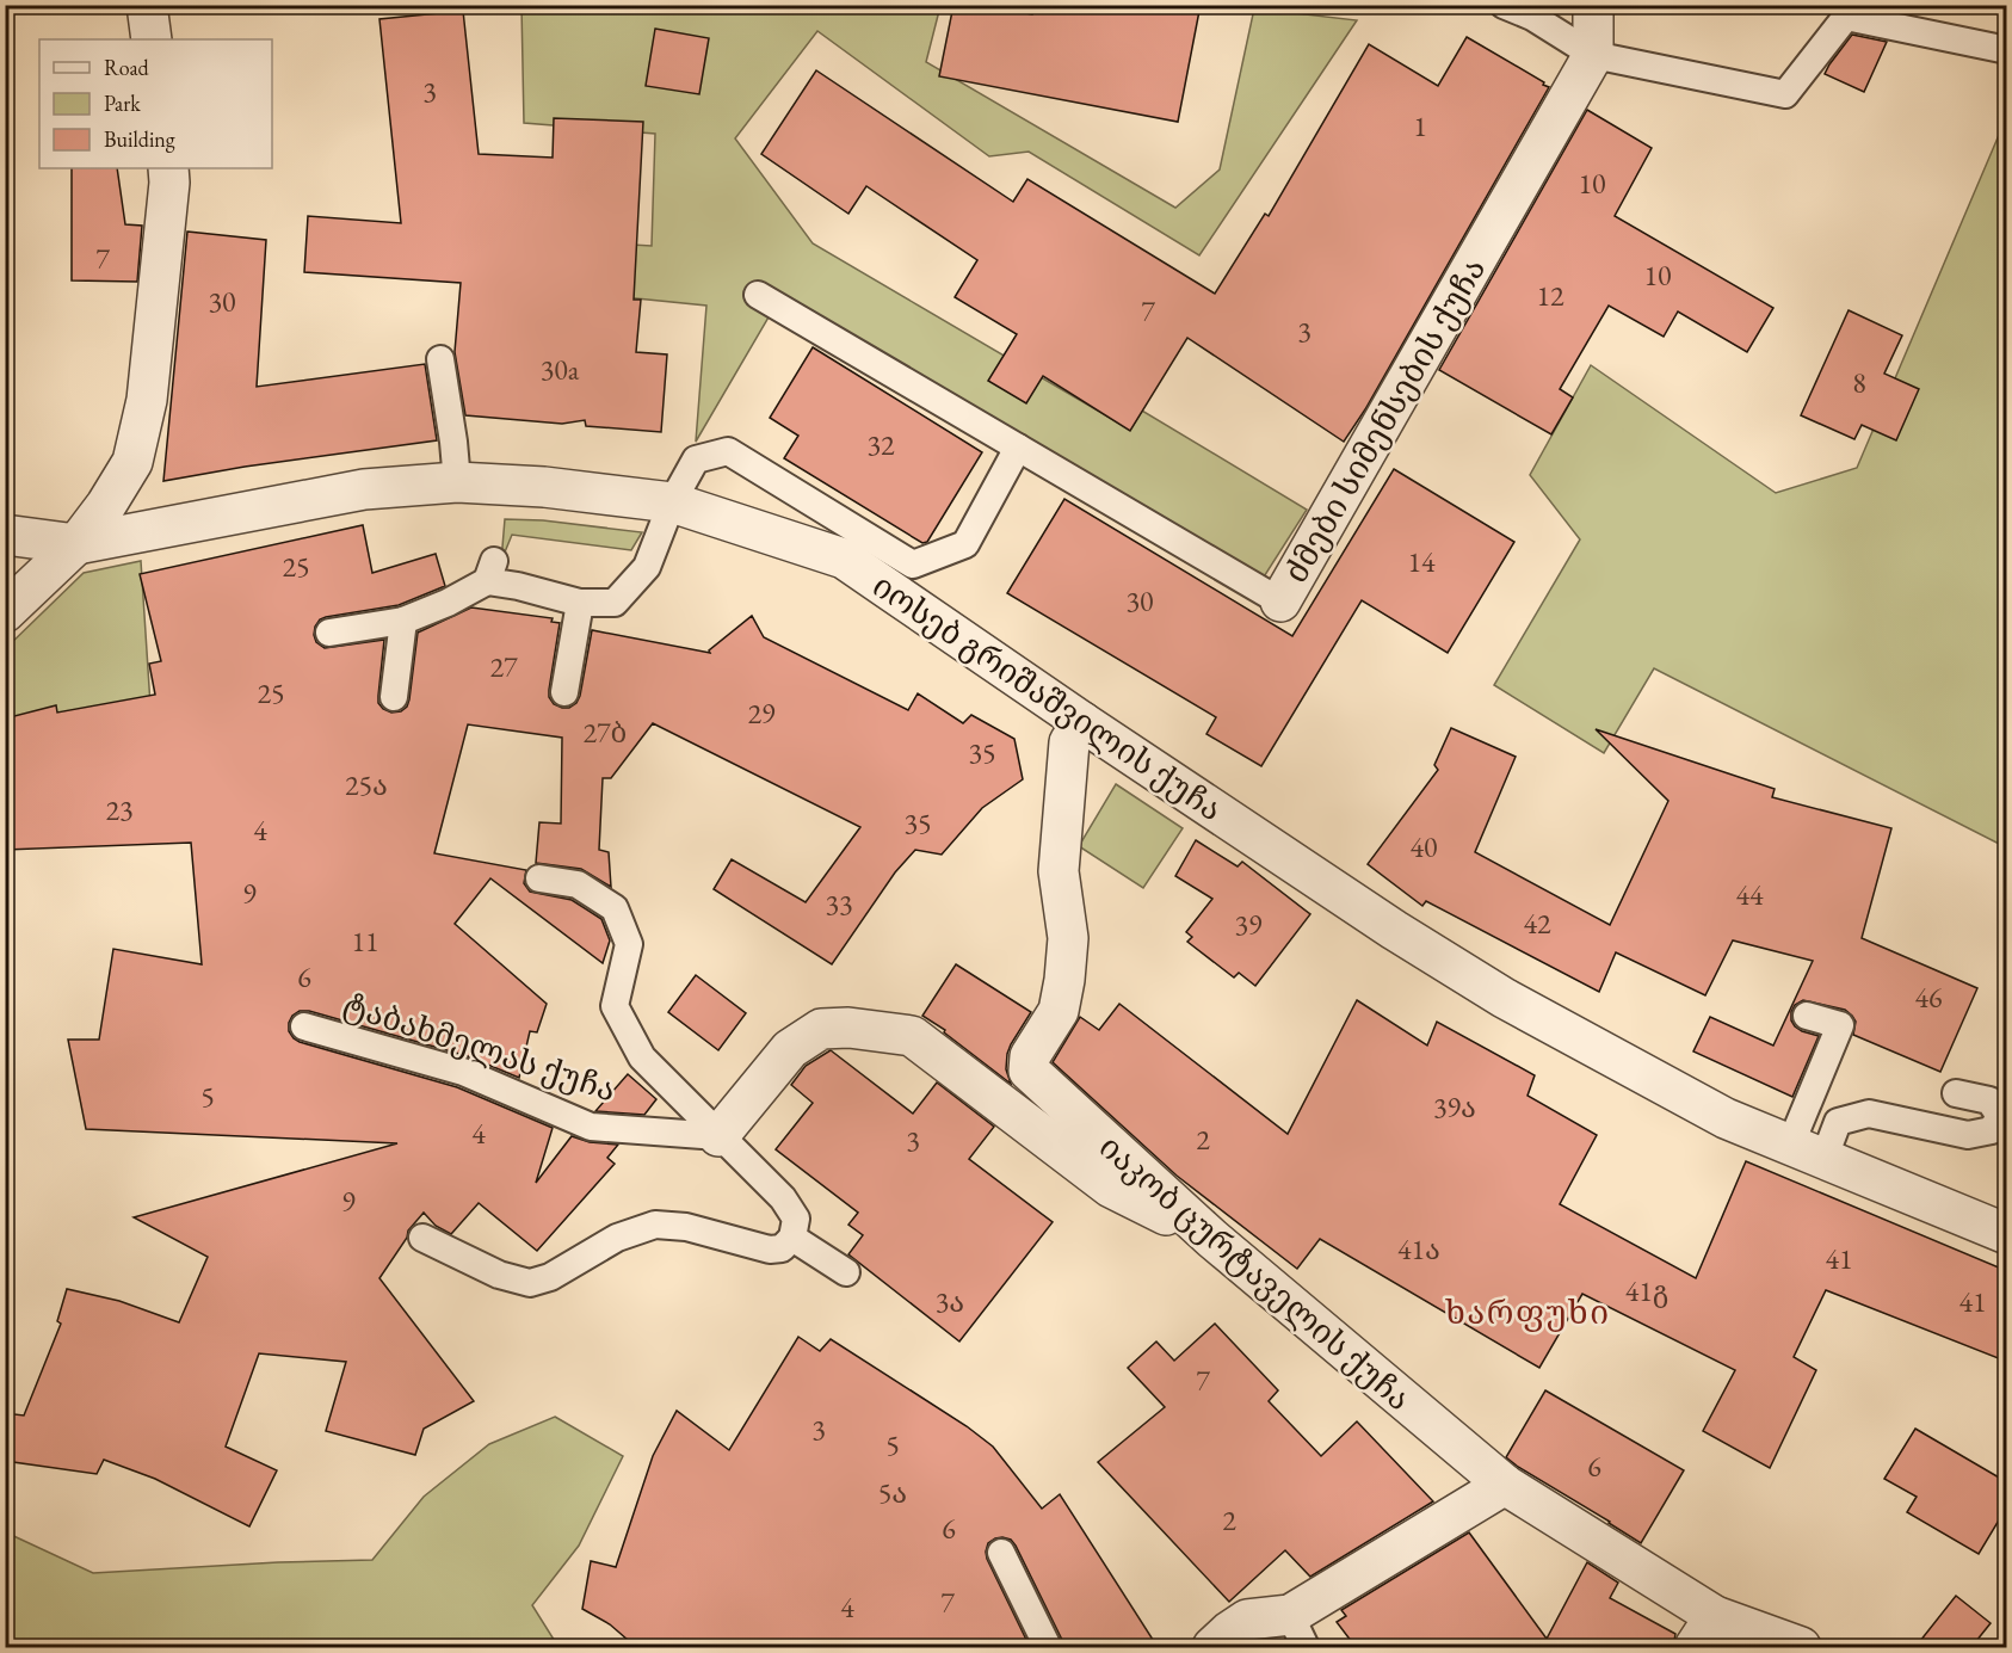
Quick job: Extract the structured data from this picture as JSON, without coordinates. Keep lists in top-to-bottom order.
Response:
{
  "streets": {
    "street": ["ძმები სიმენსების ქუჩა", "იოსებ გრიშაშვილის ქუჩა", "იაკობ ცურტაველის ქუჩა"],
    "lane": ["ტაბახმელას ქუჩა"]
  },
  "crossings": [
    ["იოსებ გრიშაშვილის ქუჩა", "იაკობ ცურტაველის ქუჩა"]
  ],
  "districts": ["ხარფუხი"],
  "house_numbers": [
    "3",
    "1",
    "10",
    "7",
    "10",
    "12",
    "30",
    "7",
    "3",
    "30a",
    "8",
    "32",
    "14",
    "25",
    "30",
    "27",
    "25",
    "29",
    "27ბ",
    "35",
    "25ა",
    "23",
    "35",
    "4",
    "40",
    "9",
    "44",
    "33",
    "42",
    "39",
    "11",
    "6",
    "46",
    "5",
    "39ა",
    "4",
    "2",
    "3",
    "9",
    "41ა",
    "41",
    "41გ",
    "3ა",
    "41",
    "7",
    "3",
    "5",
    "6",
    "5ა",
    "2",
    "6",
    "7",
    "4"
  ],
  "legend": ["Road", "Park", "Building"]
}
